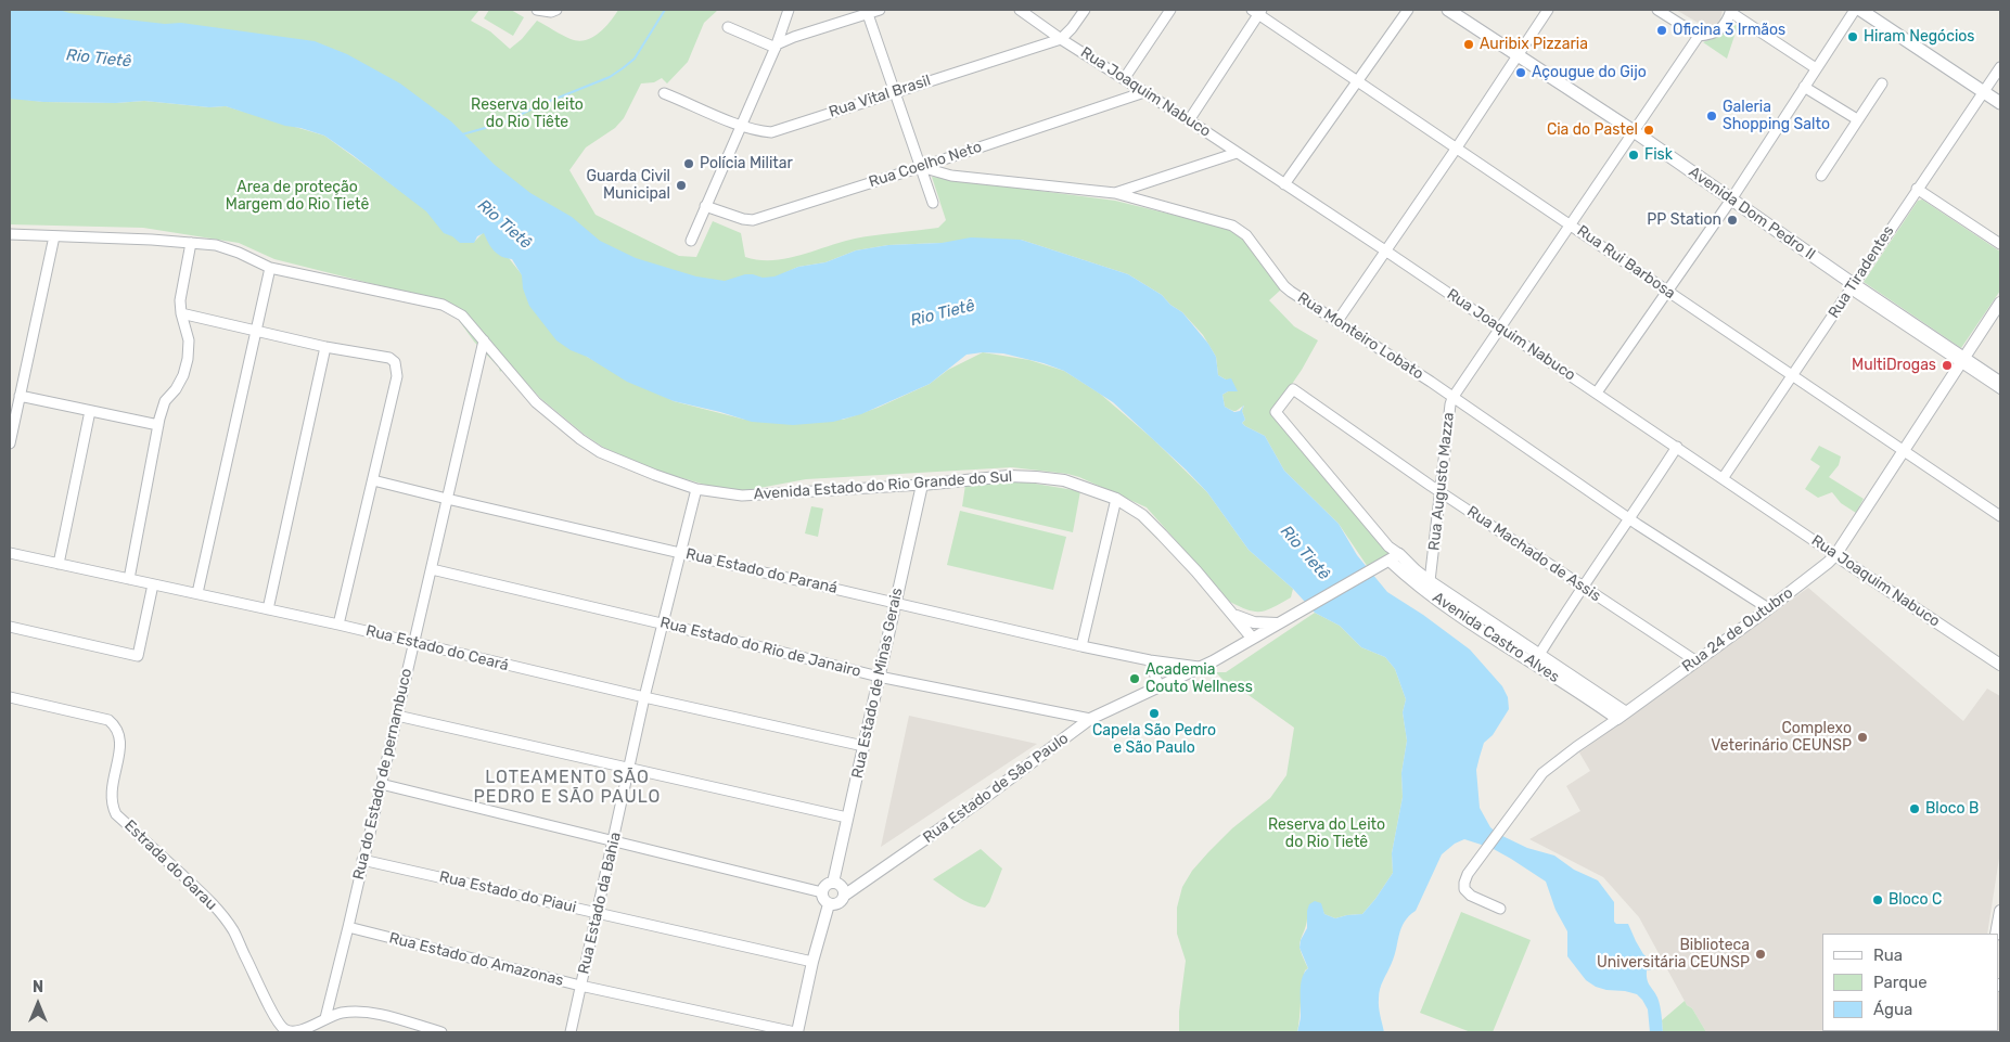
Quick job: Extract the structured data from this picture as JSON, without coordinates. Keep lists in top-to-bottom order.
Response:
{
  "streets": {
    "main road": ["Avenida Dom Pedro II"],
    "street": [
      "Rua Joaquim Nabuco",
      "Rua Vital Brasil",
      "Rua Coelho Neto",
      "Rua Rui Barbosa",
      "Rua Tiradentes",
      "Rua Monteiro Lobato",
      "Rua Augusto Mazza",
      "Avenida Estado do Rio Grande do Sul",
      "Rua Machado de Assis",
      "Rua Estado do Paraná",
      "Rua 24 de Outubro",
      "Avenida Castro Alves",
      "Rua Estado do Rio de Janairo",
      "Rua Estado do Ceará",
      "Rua Estado de Minas Gerais",
      "Rua do Estado de pernambuco",
      "Rua Estado de São Paulo",
      "Estrada do Garau",
      "Rua Estado do Piaui",
      "Rua Estado da Bahia",
      "Rua Estado do Amazonas"
    ]
  },
  "crossings": [
    ["Rua Joaquim Nabuco", "Rua Vital Brasil"],
    ["Rua Joaquim Nabuco", "Rua Coelho Neto"],
    ["Rua Joaquim Nabuco", "Rua Tiradentes"],
    ["Rua Joaquim Nabuco", "Rua Augusto Mazza"],
    ["Rua Joaquim Nabuco", "Rua 24 de Outubro"],
    ["Rua Coelho Neto", "Rua Monteiro Lobato"],
    ["Avenida Dom Pedro II", "Rua Tiradentes"],
    ["Avenida Dom Pedro II", "Rua Augusto Mazza"],
    ["Avenida Dom Pedro II", "Rua 24 de Outubro"],
    ["Rua Rui Barbosa", "Rua Tiradentes"],
    ["Rua Rui Barbosa", "Rua Augusto Mazza"],
    ["Rua Rui Barbosa", "Rua 24 de Outubro"],
    ["Rua Monteiro Lobato", "Rua Augusto Mazza"],
    ["Rua Monteiro Lobato", "Rua 24 de Outubro"],
    ["Rua Augusto Mazza", "Rua Machado de Assis"],
    ["Rua Augusto Mazza", "Avenida Castro Alves"],
    ["Avenida Estado do Rio Grande do Sul", "Rua Estado de Minas Gerais"],
    ["Avenida Estado do Rio Grande do Sul", "Rua do Estado de pernambuco"],
    ["Avenida Estado do Rio Grande do Sul", "Rua Estado de São Paulo"],
    ["Avenida Estado do Rio Grande do Sul", "Rua Estado da Bahia"],
    ["Rua Machado de Assis", "Rua 24 de Outubro"],
    ["Rua Machado de Assis", "Avenida Castro Alves"],
    ["Rua Estado do Paraná", "Rua Estado de Minas Gerais"],
    ["Rua Estado do Paraná", "Rua do Estado de pernambuco"],
    ["Rua Estado do Paraná", "Rua Estado de São Paulo"],
    ["Rua Estado do Paraná", "Rua Estado da Bahia"],
    ["Rua 24 de Outubro", "Avenida Castro Alves"],
    ["Avenida Castro Alves", "Rua Estado de São Paulo"],
    ["Rua Estado do Rio de Janairo", "Rua Estado de Minas Gerais"],
    ["Rua Estado do Rio de Janairo", "Rua do Estado de pernambuco"],
    ["Rua Estado do Rio de Janairo", "Rua Estado de São Paulo"],
    ["Rua Estado do Rio de Janairo", "Rua Estado da Bahia"],
    ["Rua Estado do Ceará", "Rua Estado de Minas Gerais"],
    ["Rua Estado do Ceará", "Rua do Estado de pernambuco"],
    ["Rua Estado do Ceará", "Rua Estado da Bahia"],
    ["Rua Estado de Minas Gerais", "Rua Estado de São Paulo"],
    ["Rua do Estado de pernambuco", "Rua Estado do Piaui"],
    ["Rua do Estado de pernambuco", "Rua Estado do Amazonas"],
    ["Rua Estado do Piaui", "Rua Estado da Bahia"],
    ["Rua Estado da Bahia", "Rua Estado do Amazonas"]
  ],
  "districts": ["LOTEAMENTO SÃO PEDRO E SÃO PAULO"],
  "water": ["Rio Tietê"],
  "parks": ["Reserva do leito do Rio Tiête", "Area de proteção Margem do Rio Tietê", "Reserva do Leito do Rio Tietê"],
  "places": [
    "Oficina 3 Irmãos",
    "Hiram Negócios",
    "Auribix Pizzaria",
    "Açougue do Gijo",
    "Galeria Shopping Salto",
    "Cia do Pastel",
    "Fisk",
    "Polícia Militar",
    "Guarda Civil Municipal",
    "PP Station",
    "MultiDrogas",
    "Academia Couto Wellness",
    "Capela São Pedro e São Paulo",
    "Complexo Veterinário CEUNSP",
    "Bloco B",
    "Bloco C",
    "Biblioteca Universitária CEUNSP"
  ],
  "legend": ["Rua", "Parque", "Água"],
  "north": "top"
}
